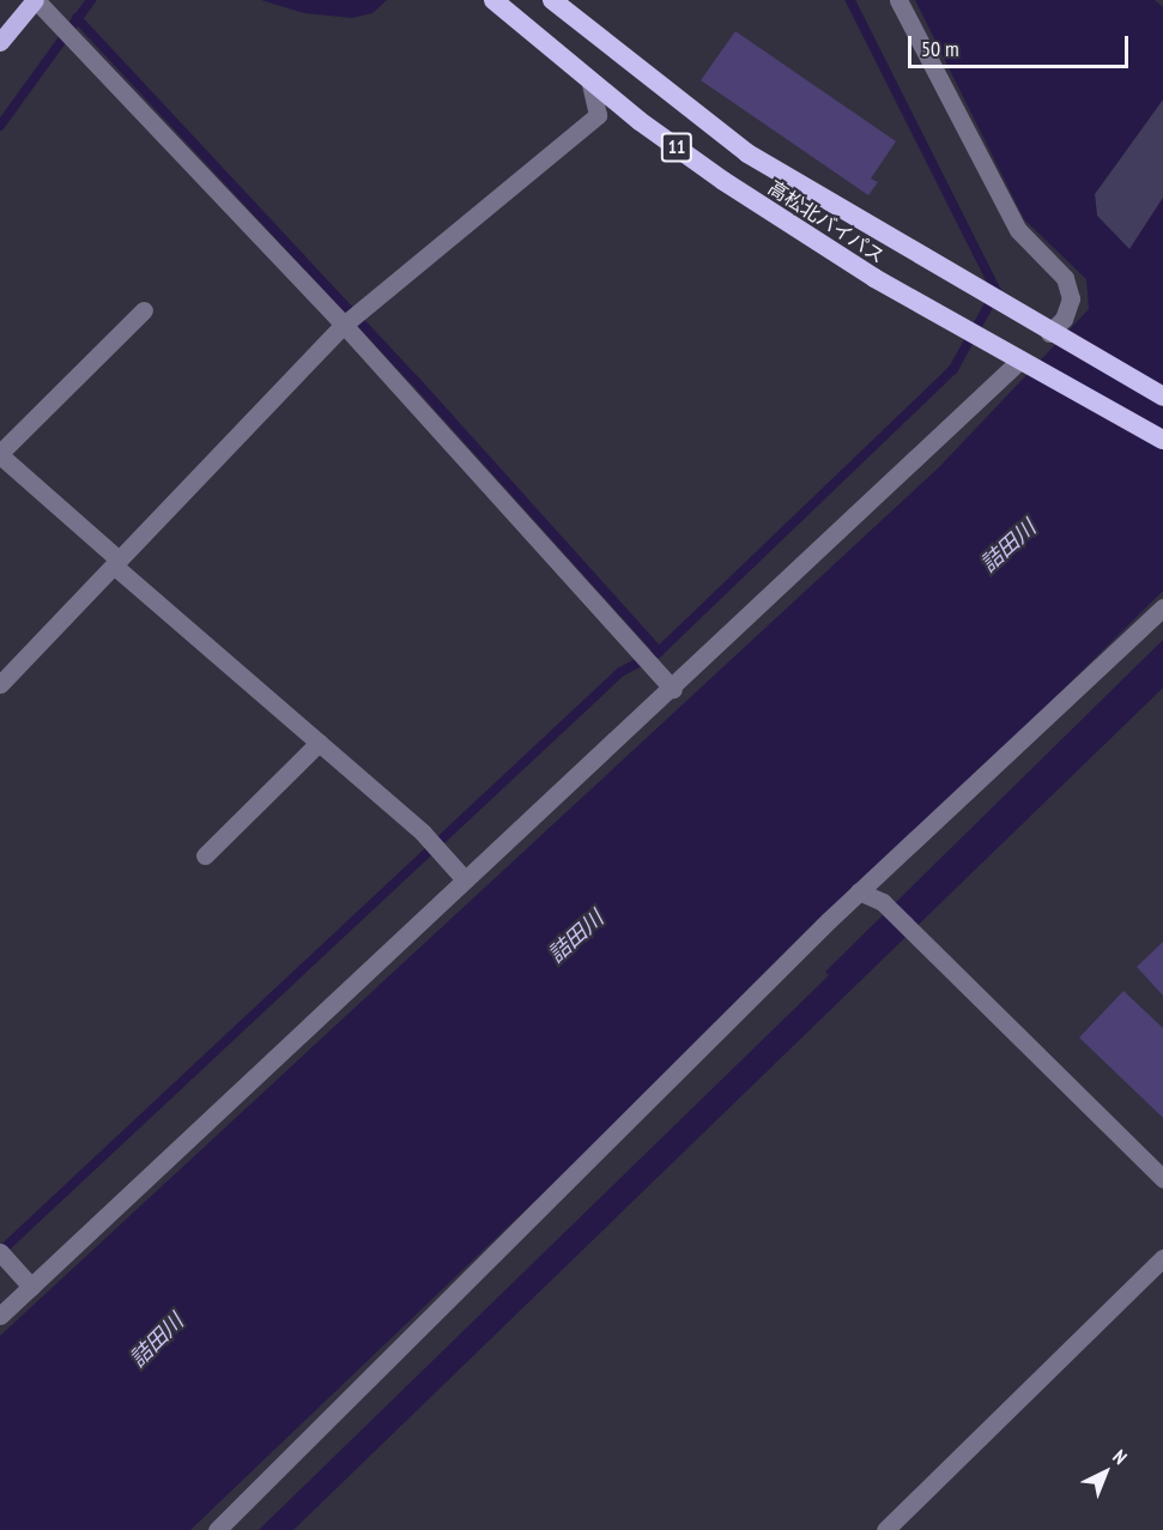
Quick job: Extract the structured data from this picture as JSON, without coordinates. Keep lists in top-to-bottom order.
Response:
{
  "streets": {
    "highway": ["11", "高松北バイパス"]
  },
  "water": ["詰田川"],
  "scale_bar": "50 m",
  "north": "top right"
}
